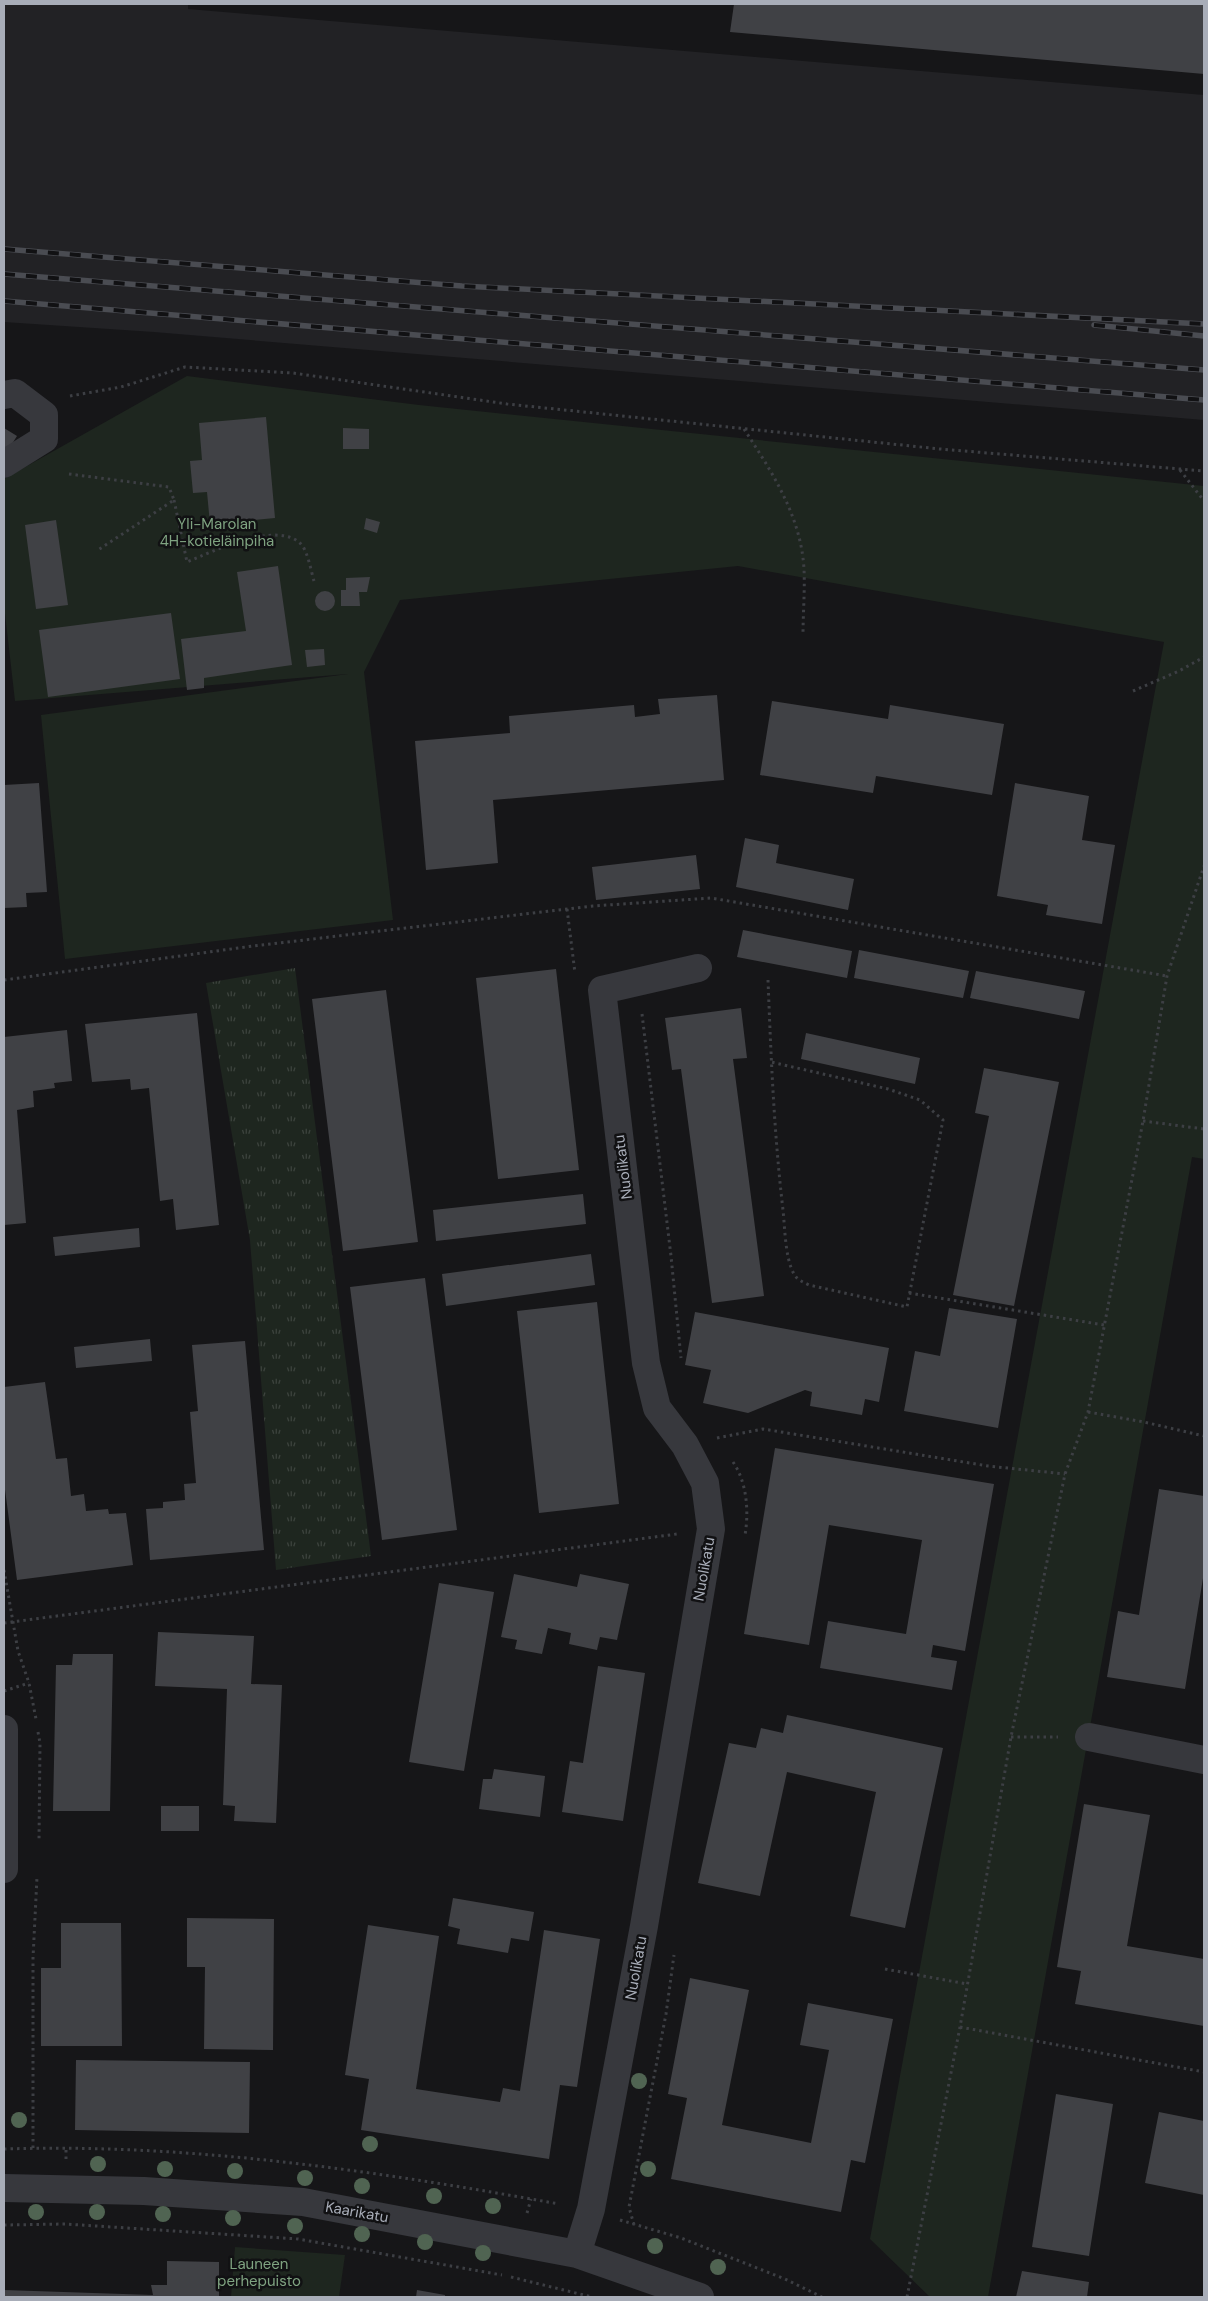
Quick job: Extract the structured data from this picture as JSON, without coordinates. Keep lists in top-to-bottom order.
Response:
{
  "streets": {
    "street": ["Nuolikatu", "Kaarikatu"]
  },
  "crossings": [
    ["Nuolikatu", "Kaarikatu"]
  ],
  "parks": ["Yli-Marolan 4H-kotieläinpiha", "Launeen perhepuisto"]
}
